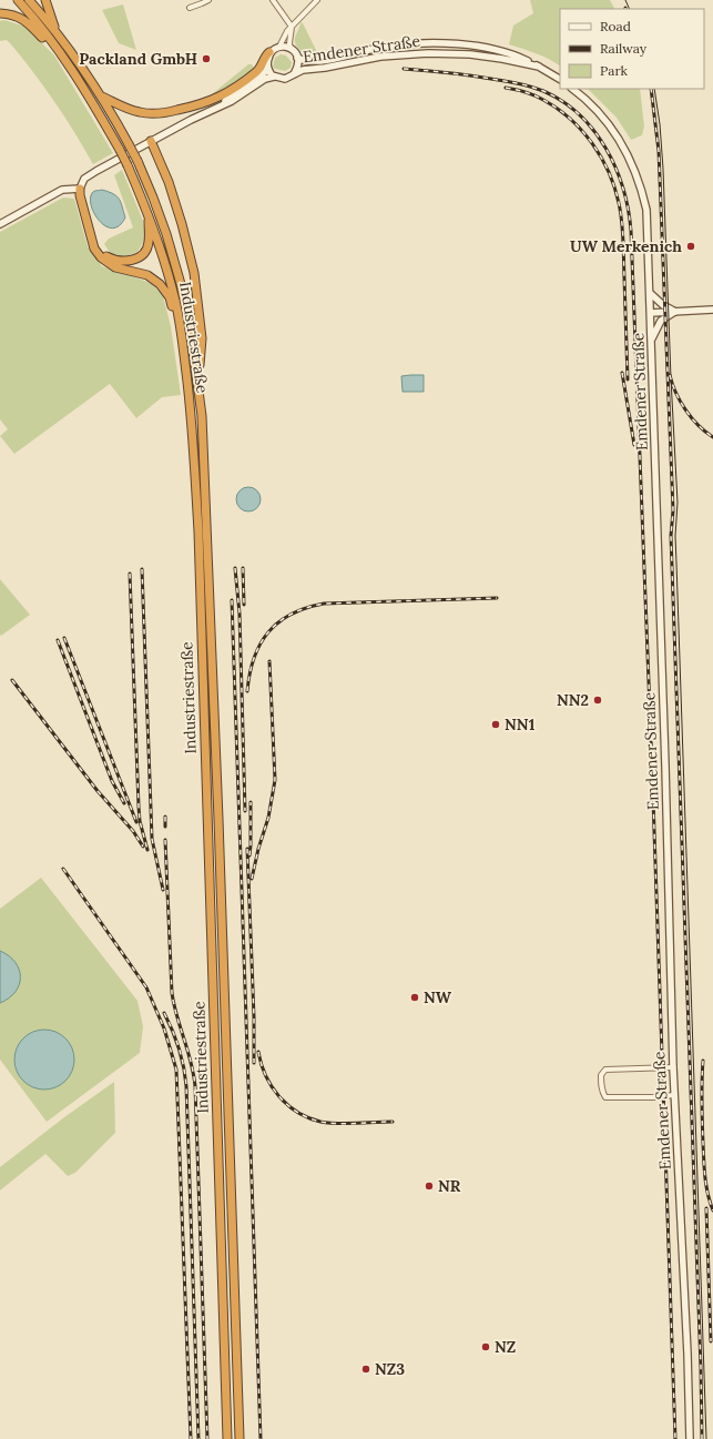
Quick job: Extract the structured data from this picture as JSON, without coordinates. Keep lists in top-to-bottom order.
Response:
{
  "streets": {
    "highway": ["Industriestraße"],
    "street": ["Emdener Straße"]
  },
  "places": [
    "Packland GmbH",
    "UW Merkenich",
    "NN2",
    "NN1",
    "NW",
    "NR",
    "NZ",
    "NZ3"
  ],
  "legend": ["Road", "Railway", "Park"]
}
